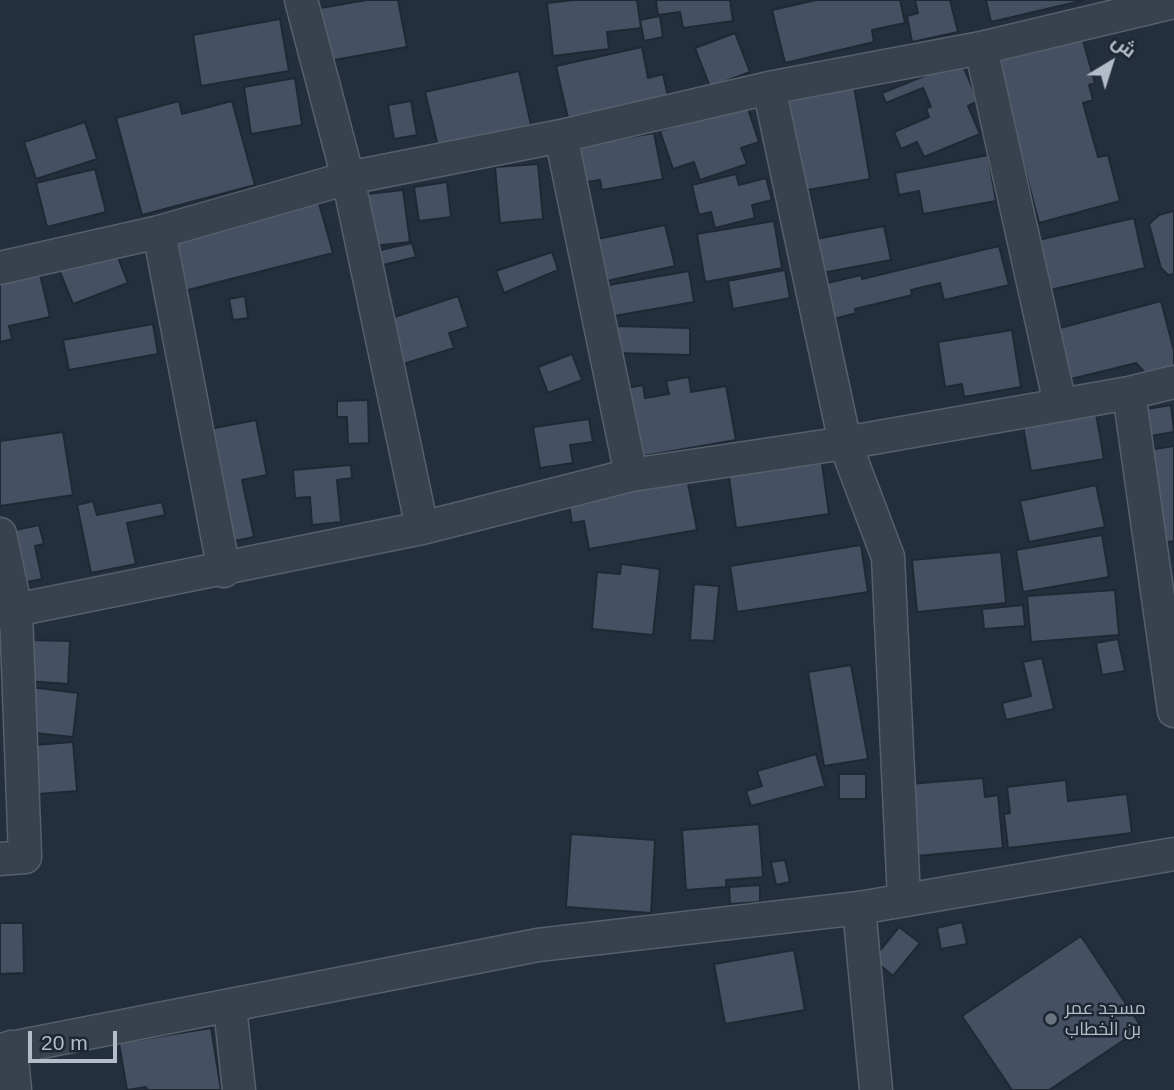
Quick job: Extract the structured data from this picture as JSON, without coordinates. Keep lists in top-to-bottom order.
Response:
{
  "places": ["مسجد عمر بن الخطاب"],
  "scale_bar": "20 m",
  "north": "top right"
}
